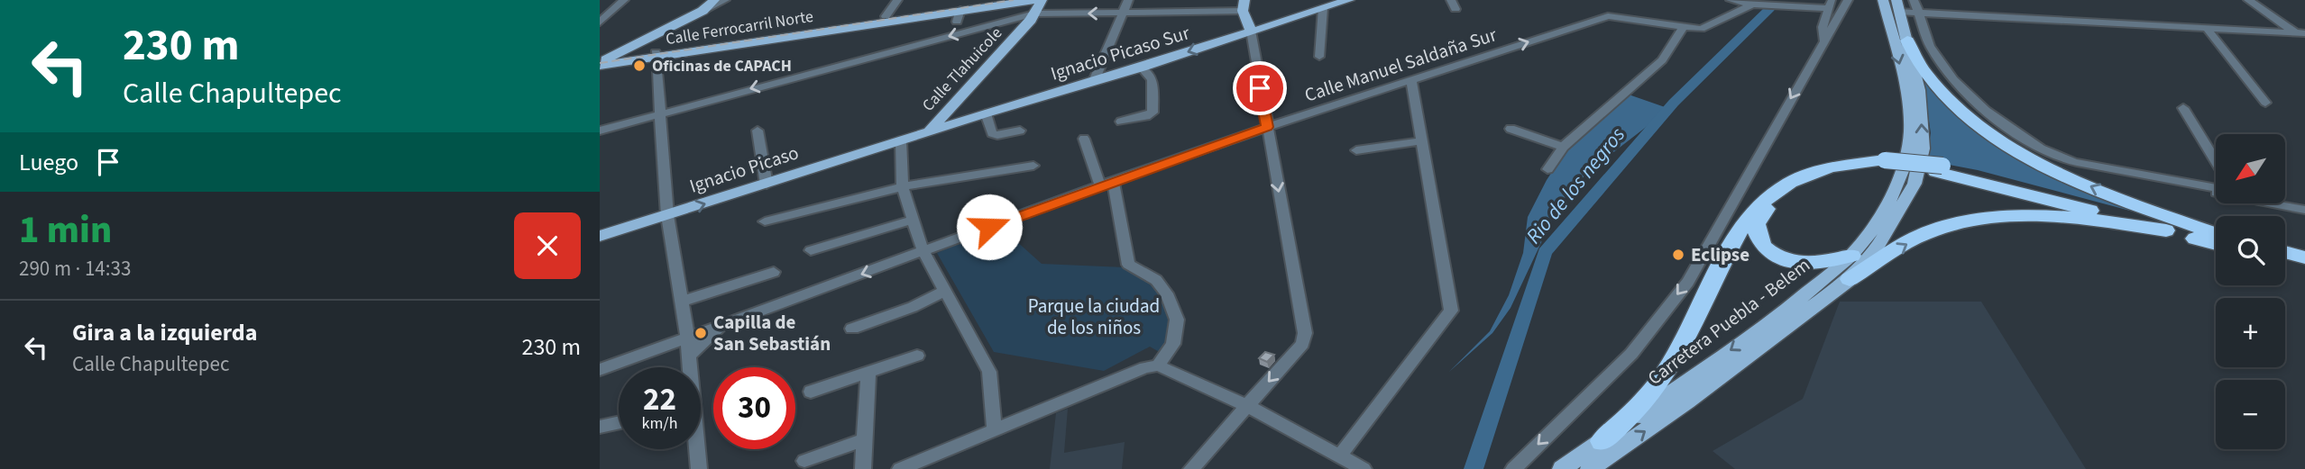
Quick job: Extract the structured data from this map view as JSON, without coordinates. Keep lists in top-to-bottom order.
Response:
{
  "streets": {
    "main road": [
      "Calle Ferrocarril Norte",
      "Ignacio Picaso Sur",
      "Calle Tlahuicole",
      "Ignacio Picaso",
      "Carretera Puebla - Belem"
    ],
    "street": ["Calle Manuel Saldaña Sur"]
  },
  "crossings": [
    ["Calle Ferrocarril Norte", "Calle Tlahuicole"],
    ["Ignacio Picaso Sur", "Calle Tlahuicole"],
    ["Ignacio Picaso Sur", "Ignacio Picaso"]
  ],
  "water": ["Rio de los negros"],
  "parks": ["Parque la ciudad de los niños"],
  "places": ["Oficinas de CAPACH", "Eclipse", "Capilla de San Sebastián"],
  "north": "bottom left",
  "page": {
    "turn": ["230 m", "Calle Chapultepec"],
    "then": "Luego",
    "map_buttons": ["+", "−"],
    "heading": ["1 min", "290 m · 14:33"],
    "list": [
      {
        "name": "Gira a la izquierda",
        "note": "Calle Chapultepec",
        "value": "230 m"
      }
    ],
    "speed": "22 km/h",
    "limit": "30"
  }
}
